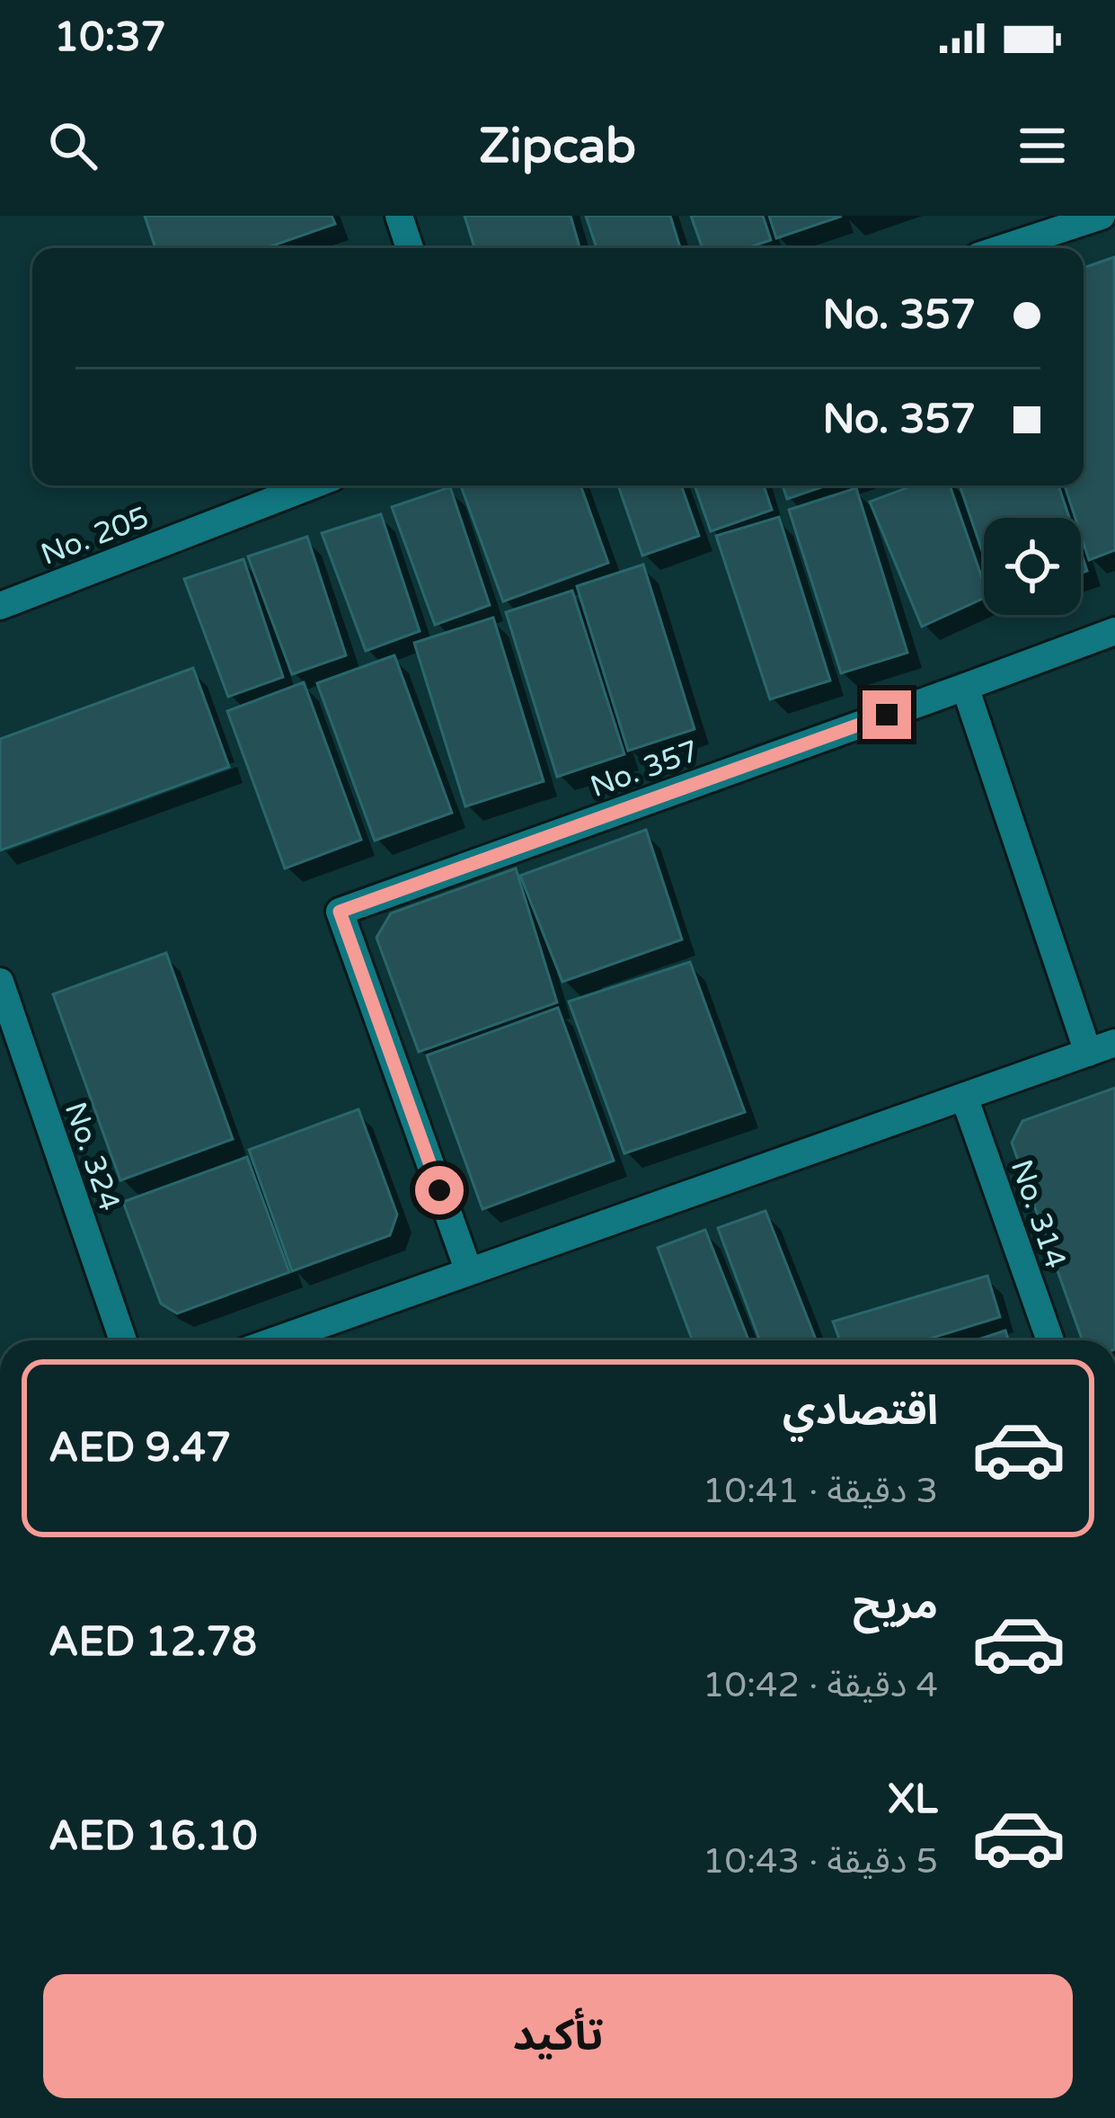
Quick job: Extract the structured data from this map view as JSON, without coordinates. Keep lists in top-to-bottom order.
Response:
{
  "streets": {
    "street": [
      "No. 205",
      "No. 357",
      "No. 324",
      "No. 314"
    ]
  },
  "page": {
    "status": "10:37",
    "header": "Zipcab",
    "banner": ["No. 357", "No. 357"],
    "list": [
      {
        "name": "اقتصادي",
        "note": "3 دقيقة · 10:41",
        "value": "AED 9.47"
      },
      {
        "name": "مريح",
        "note": "4 دقيقة · 10:42",
        "value": "AED 12.78"
      },
      {
        "name": "XL",
        "note": "5 دقيقة · 10:43",
        "value": "AED 16.10"
      }
    ],
    "buttons": "تأكيد"
  }
}
